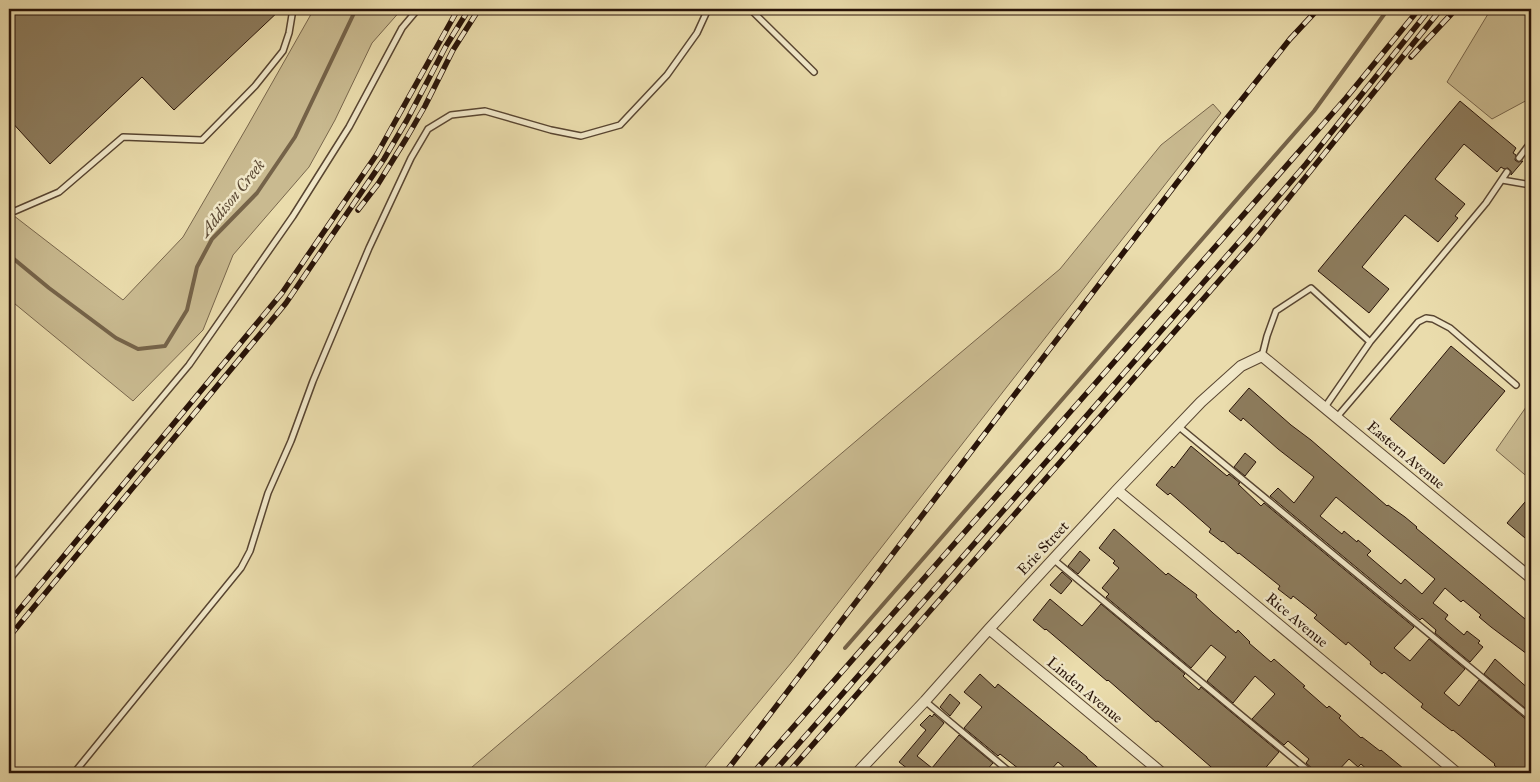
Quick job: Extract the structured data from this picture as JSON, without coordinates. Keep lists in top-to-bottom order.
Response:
{
  "streets": {
    "street": [
      "Eastern Avenue",
      "Erie Street",
      "Rice Avenue",
      "Linden Avenue"
    ]
  },
  "crossings": [
    ["Eastern Avenue", "Erie Street"],
    ["Erie Street", "Rice Avenue"],
    ["Erie Street", "Linden Avenue"]
  ],
  "water": ["Addison Creek"]
}
